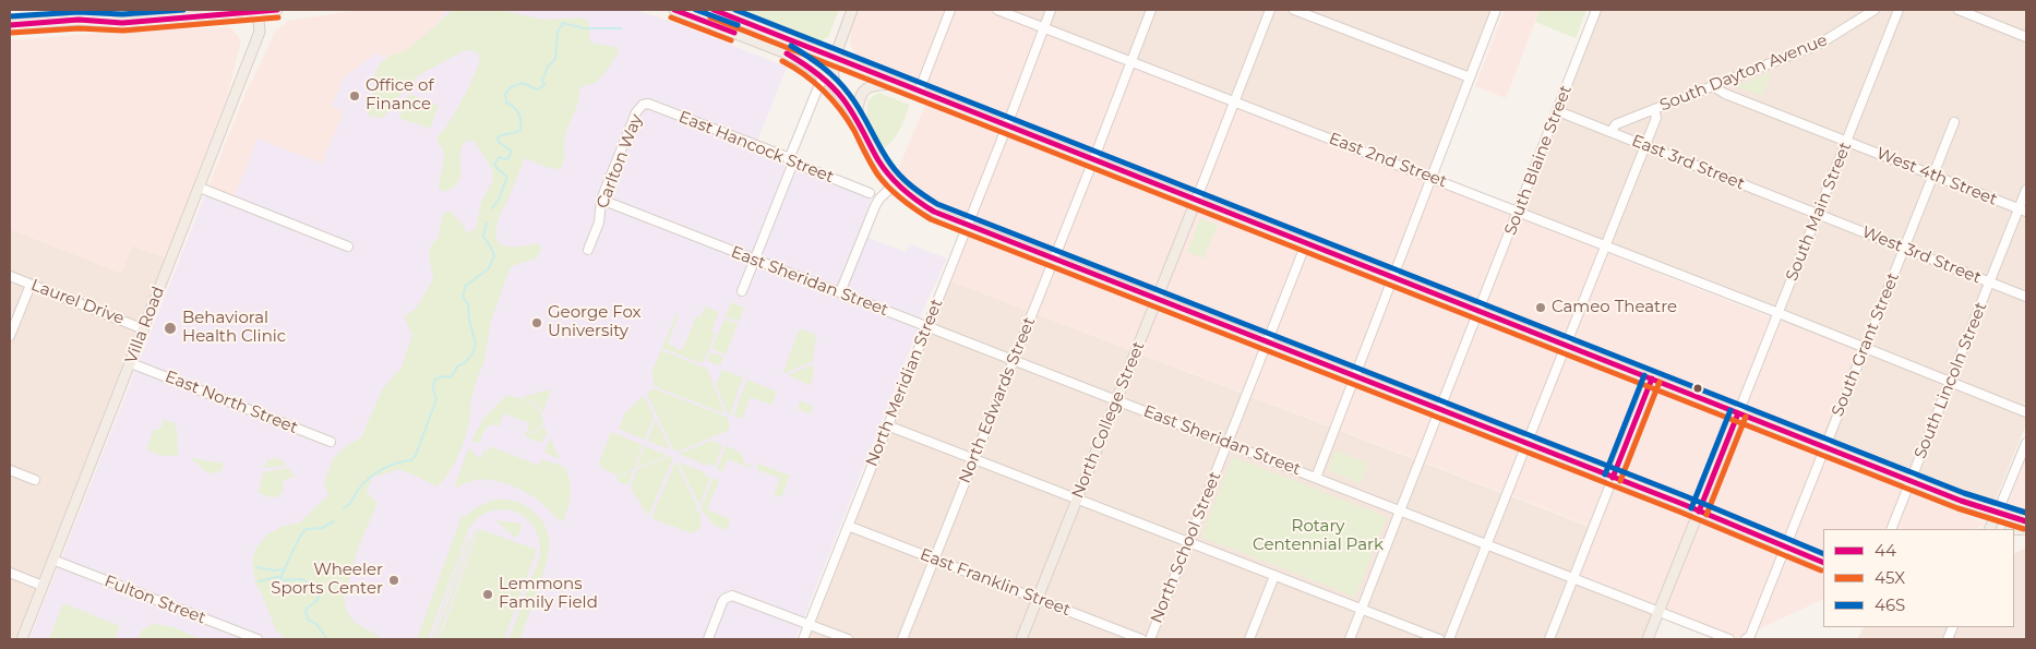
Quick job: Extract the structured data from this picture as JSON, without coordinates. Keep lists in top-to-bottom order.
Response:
{
  "streets": {
    "main road": ["Villa Road", "North College Street"],
    "street": [
      "South Dayton Avenue",
      "East Hancock Street",
      "East 2nd Street",
      "South Blaine Street",
      "Carlton Way",
      "East 3rd Street",
      "West 4th Street",
      "South Main Street",
      "West 3rd Street",
      "East Sheridan Street",
      "Laurel Drive",
      "South Grant Street",
      "South Lincoln Street",
      "North Meridian Street",
      "North Edwards Street",
      "East North Street",
      "North School Street",
      "East Franklin Street",
      "Fulton Street"
    ]
  },
  "crossings": [
    ["South Dayton Avenue", "East 3rd Street"],
    ["South Dayton Avenue", "West 4th Street"],
    ["East Hancock Street", "Carlton Way"],
    ["East 2nd Street", "South Blaine Street"],
    ["East 2nd Street", "South Main Street"],
    ["East 2nd Street", "South Grant Street"],
    ["East 2nd Street", "South Lincoln Street"],
    ["East 2nd Street", "North Meridian Street"],
    ["East 2nd Street", "North Edwards Street"],
    ["South Blaine Street", "East 3rd Street"],
    ["South Blaine Street", "East Sheridan Street"],
    ["Carlton Way", "East Sheridan Street"],
    ["East 3rd Street", "South Main Street"],
    ["East 3rd Street", "West 3rd Street"],
    ["West 4th Street", "South Main Street"],
    ["West 4th Street", "South Grant Street"],
    ["West 4th Street", "South Lincoln Street"],
    ["South Main Street", "West 3rd Street"],
    ["West 3rd Street", "South Grant Street"],
    ["West 3rd Street", "South Lincoln Street"],
    ["East Sheridan Street", "North Meridian Street"],
    ["East Sheridan Street", "North Edwards Street"],
    ["East Sheridan Street", "North College Street"],
    ["East Sheridan Street", "North School Street"],
    ["Laurel Drive", "Villa Road"],
    ["Villa Road", "East North Street"],
    ["Villa Road", "Fulton Street"],
    ["North Meridian Street", "East Franklin Street"],
    ["North Edwards Street", "East Franklin Street"],
    ["North College Street", "East Franklin Street"]
  ],
  "parks": ["Rotary Centennial Park"],
  "places": [
    "Office of Finance",
    "Cameo Theatre",
    "George Fox University",
    "Behavioral Health Clinic",
    "Wheeler Sports Center",
    "Lemmons Family Field"
  ],
  "lines": ["transit line 44", "transit line 46S", "transit line 45X"],
  "legend": ["44", "45X", "46S"]
}
